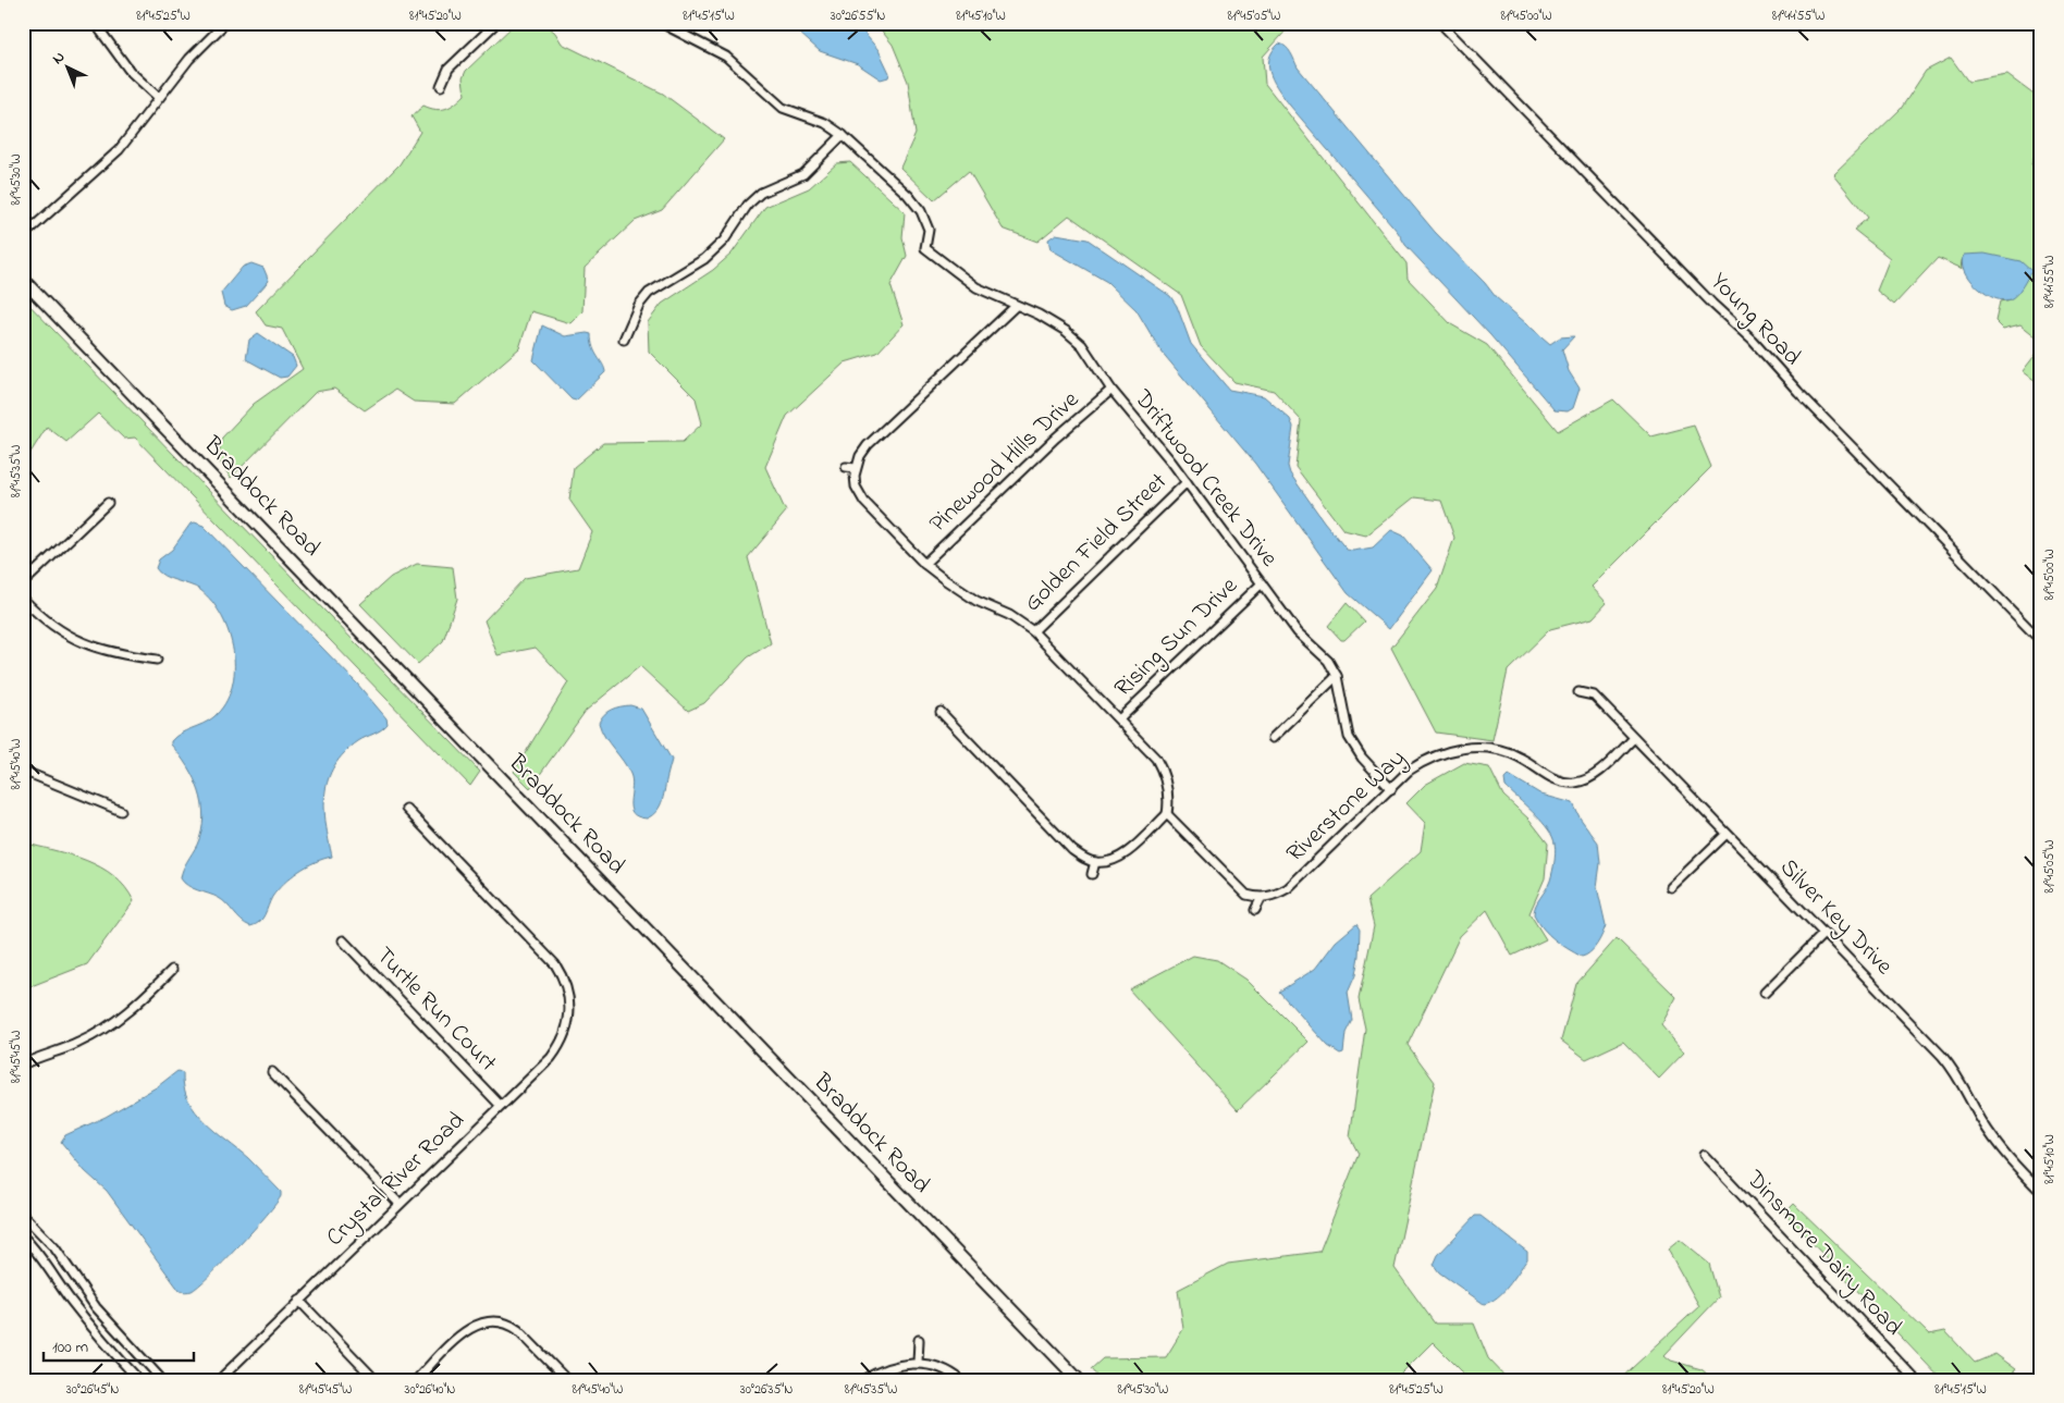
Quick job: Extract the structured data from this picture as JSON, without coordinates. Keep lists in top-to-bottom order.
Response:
{
  "streets": {
    "street": [
      "Young Road",
      "Pinewood Hills Drive",
      "Driftwood Creek Drive",
      "Braddock Road",
      "Golden Field Street",
      "Rising Sun Drive",
      "Riverstone Way",
      "Silver Key Drive",
      "Turtle Run Court",
      "Crystal River Road",
      "Dinsmore Dairy Road"
    ]
  },
  "crossings": [
    ["Pinewood Hills Drive", "Driftwood Creek Drive"],
    ["Driftwood Creek Drive", "Golden Field Street"],
    ["Driftwood Creek Drive", "Rising Sun Drive"],
    ["Driftwood Creek Drive", "Riverstone Way"],
    ["Riverstone Way", "Silver Key Drive"],
    ["Turtle Run Court", "Crystal River Road"]
  ],
  "scale_bar": "100 m",
  "north": "top left",
  "coordinates": [
    "81°45'25\"W",
    "81°45'20\"W",
    "81°45'15\"W",
    "30°26'55\"N",
    "81°45'10\"W",
    "81°45'05\"W",
    "81°45'00\"W",
    "81°44'55\"W",
    "81°45'30\"W",
    "81°45'35\"W",
    "81°45'40\"W",
    "81°45'45\"W",
    "30°26'45\"N",
    "30°26'40\"N",
    "30°26'35\"N"
  ]
}
